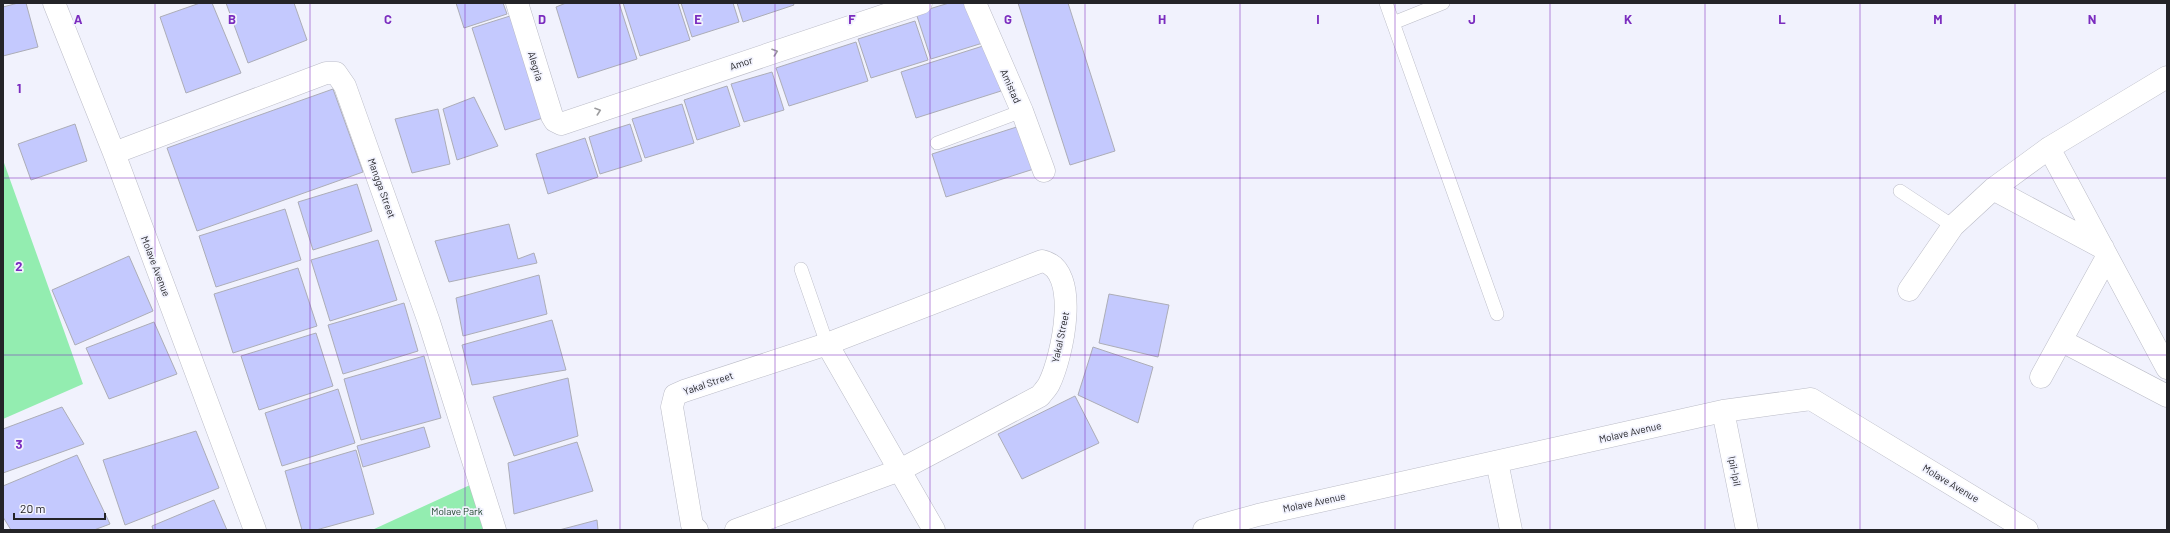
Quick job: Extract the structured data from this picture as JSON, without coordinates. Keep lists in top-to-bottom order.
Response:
{
  "streets": {
    "street": [
      "Amor",
      "Alegria",
      "Amistad",
      "Mangga Street",
      "Molave Avenue",
      "Yakal Street",
      "Ipil-Ipil"
    ]
  },
  "crossings": [
    ["Amor", "Alegria"],
    ["Mangga Street", "Molave Avenue"],
    ["Molave Avenue", "Ipil-Ipil"]
  ],
  "one_way": ["Amor"],
  "parks": ["Molave Park"],
  "scale_bar": "20 m",
  "grid": {
    "columns": [
      "A",
      "B",
      "C",
      "D",
      "E",
      "F",
      "G",
      "H",
      "I",
      "J",
      "K",
      "L",
      "M",
      "N"
    ],
    "rows": ["1", "2", "3"]
  }
}
